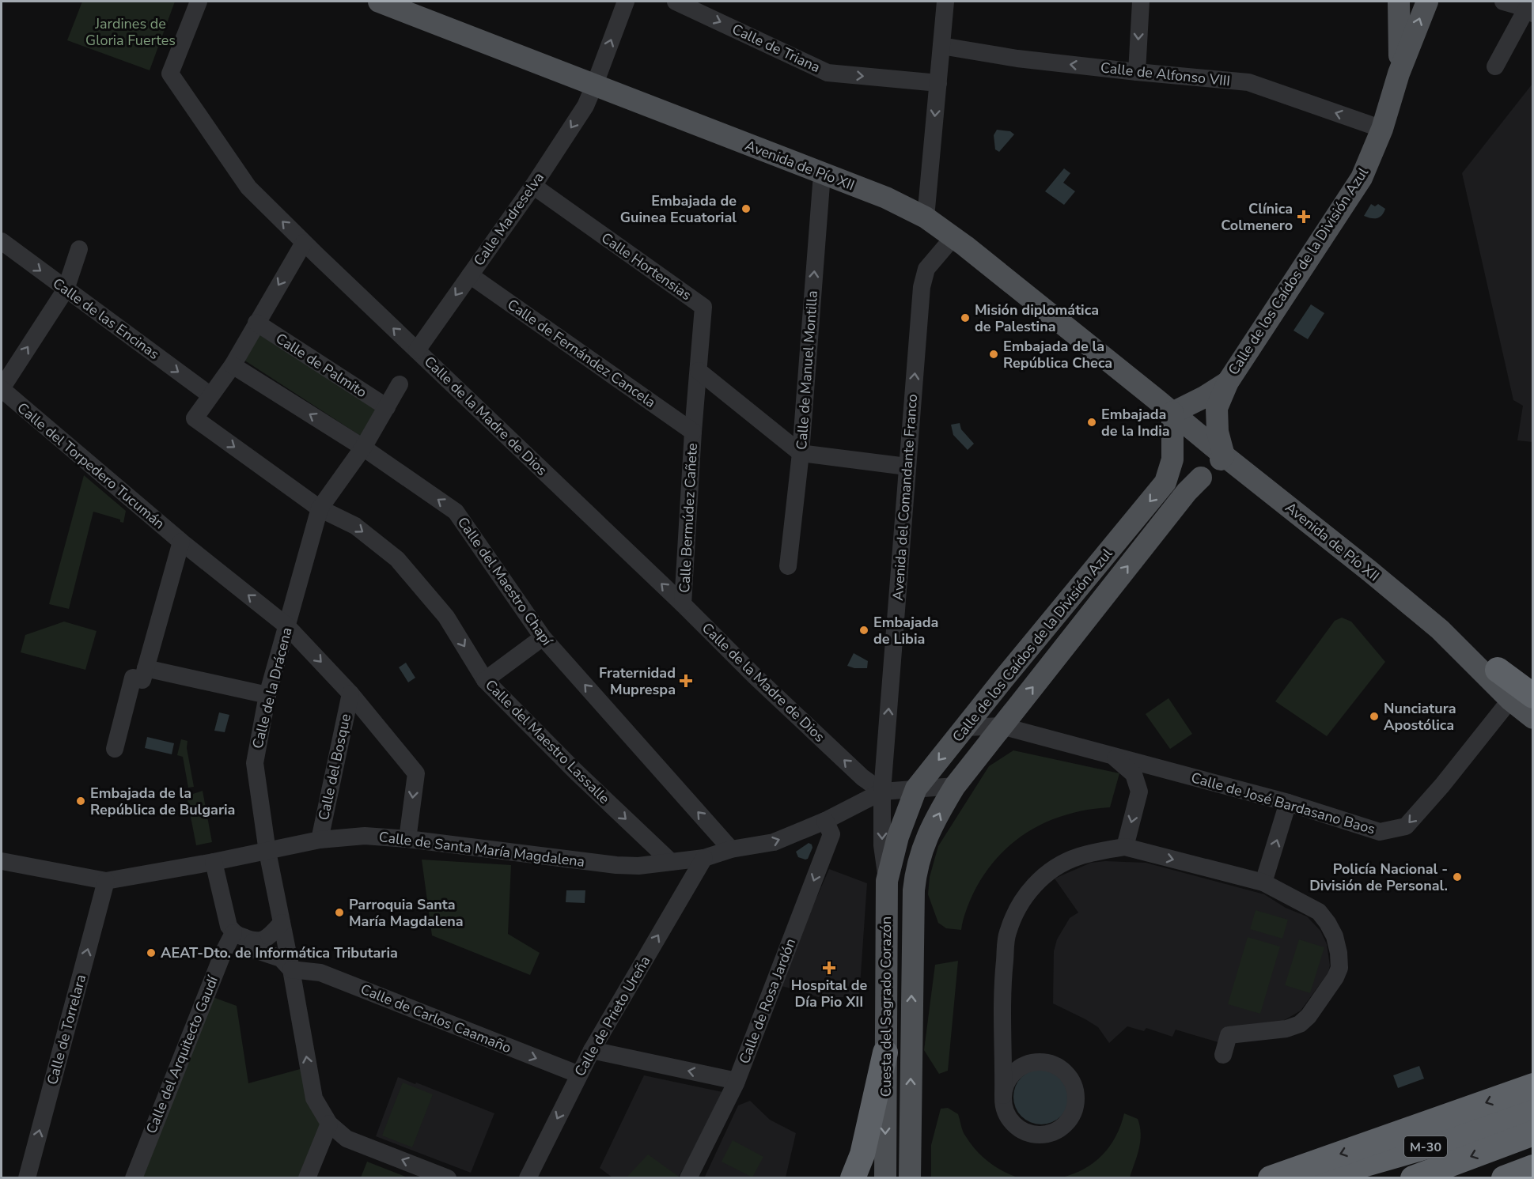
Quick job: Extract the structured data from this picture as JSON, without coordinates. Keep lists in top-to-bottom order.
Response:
{
  "streets": {
    "highway": ["M-30"],
    "main road": ["Avenida de Pío XII", "Calle de los Caídos de la División Azul", "Cuesta del Sagrado Corazón"],
    "street": [
      "Calle de Triana",
      "Calle de Alfonso VIII",
      "Calle Madreselva",
      "Calle Hortensias",
      "Calle de las Encinas",
      "Calle de Fernández Cancela",
      "Calle de Palmito",
      "Calle de Manuel Montilla",
      "Calle de la Madre de Dios",
      "Calle del Torpedero Tucumán",
      "Avenida del Comandante Franco",
      "Calle Bermúdez Cañete",
      "Calle del Maestro Chapí",
      "Calle de la Drácena",
      "Calle del Maestro Lassalle",
      "Calle del Bosque",
      "Calle de José Bardasano Baos",
      "Calle de Santa María Magdalena",
      "Calle de Rosa Jardón",
      "Calle de Prieto Ureña",
      "Calle de Carlos Caamaño",
      "Calle de Torrelara",
      "Calle del Arquitecto Gaudí"
    ]
  },
  "crossings": [
    ["Calle de Alfonso VIII", "Calle de los Caídos de la División Azul"],
    ["Avenida de Pío XII", "Calle Madreselva"],
    ["Avenida de Pío XII", "Calle de Manuel Montilla"],
    ["Avenida de Pío XII", "Avenida del Comandante Franco"],
    ["Avenida de Pío XII", "Calle de José Bardasano Baos"],
    ["Calle Madreselva", "Calle Hortensias"],
    ["Calle Madreselva", "Calle de Fernández Cancela"],
    ["Calle Madreselva", "Calle de la Madre de Dios"],
    ["Calle Hortensias", "Calle de Fernández Cancela"],
    ["Calle Hortensias", "Calle Bermúdez Cañete"],
    ["Calle de los Caídos de la División Azul", "Calle de José Bardasano Baos"],
    ["Calle de los Caídos de la División Azul", "Calle de Santa María Magdalena"],
    ["Calle de los Caídos de la División Azul", "Cuesta del Sagrado Corazón"],
    ["Calle de las Encinas", "Calle del Maestro Lassalle"],
    ["Calle de Fernández Cancela", "Calle Bermúdez Cañete"],
    ["Calle de Palmito", "Calle de la Drácena"],
    ["Calle de la Madre de Dios", "Avenida del Comandante Franco"],
    ["Calle de la Madre de Dios", "Calle Bermúdez Cañete"],
    ["Calle de la Madre de Dios", "Calle de Santa María Magdalena"],
    ["Calle del Torpedero Tucumán", "Calle de la Drácena"],
    ["Calle del Torpedero Tucumán", "Calle del Bosque"],
    ["Calle del Torpedero Tucumán", "Calle de Santa María Magdalena"],
    ["Avenida del Comandante Franco", "Calle de Santa María Magdalena"],
    ["Avenida del Comandante Franco", "Cuesta del Sagrado Corazón"],
    ["Calle del Maestro Chapí", "Calle de la Drácena"],
    ["Calle del Maestro Chapí", "Calle de Santa María Magdalena"],
    ["Calle de la Drácena", "Calle del Maestro Lassalle"],
    ["Calle de la Drácena", "Calle de Santa María Magdalena"],
    ["Calle de la Drácena", "Calle de Carlos Caamaño"],
    ["Calle del Maestro Lassalle", "Calle de Santa María Magdalena"],
    ["Calle del Bosque", "Calle de Santa María Magdalena"],
    ["Calle de Santa María Magdalena", "Calle de Rosa Jardón"],
    ["Calle de Santa María Magdalena", "Calle de Prieto Ureña"],
    ["Calle de Santa María Magdalena", "Calle de Torrelara"],
    ["Calle de Prieto Ureña", "Calle de Carlos Caamaño"]
  ],
  "one_way": [
    "Calle de Triana",
    "Calle de Alfonso VIII",
    "Calle de las Encinas",
    "Calle de Manuel Montilla",
    "Calle de la Madre de Dios",
    "Calle del Maestro Chapí",
    "Calle del Maestro Lassalle",
    "Calle de José Bardasano Baos",
    "Calle de Rosa Jardón",
    "Calle de Carlos Caamaño",
    "Calle de Torrelara"
  ],
  "parks": ["Jardines de Gloria Fuertes"],
  "places": {
    "other": [
      "Embajada de Guinea Ecuatorial",
      "Misión diplomática de Palestina",
      "Embajada de la República Checa",
      "Embajada de la India",
      "Embajada de Libia",
      "Nunciatura Apostólica",
      "Embajada de la República de Bulgaria",
      "Policía Nacional - División de Personal.",
      "Parroquia Santa María Magdalena",
      "AEAT-Dto. de Informática Tributaria"
    ],
    "health": ["Clínica Colmenero", "Fraternidad Muprespa", "Hospital de Día Pio XII"]
  }
}
